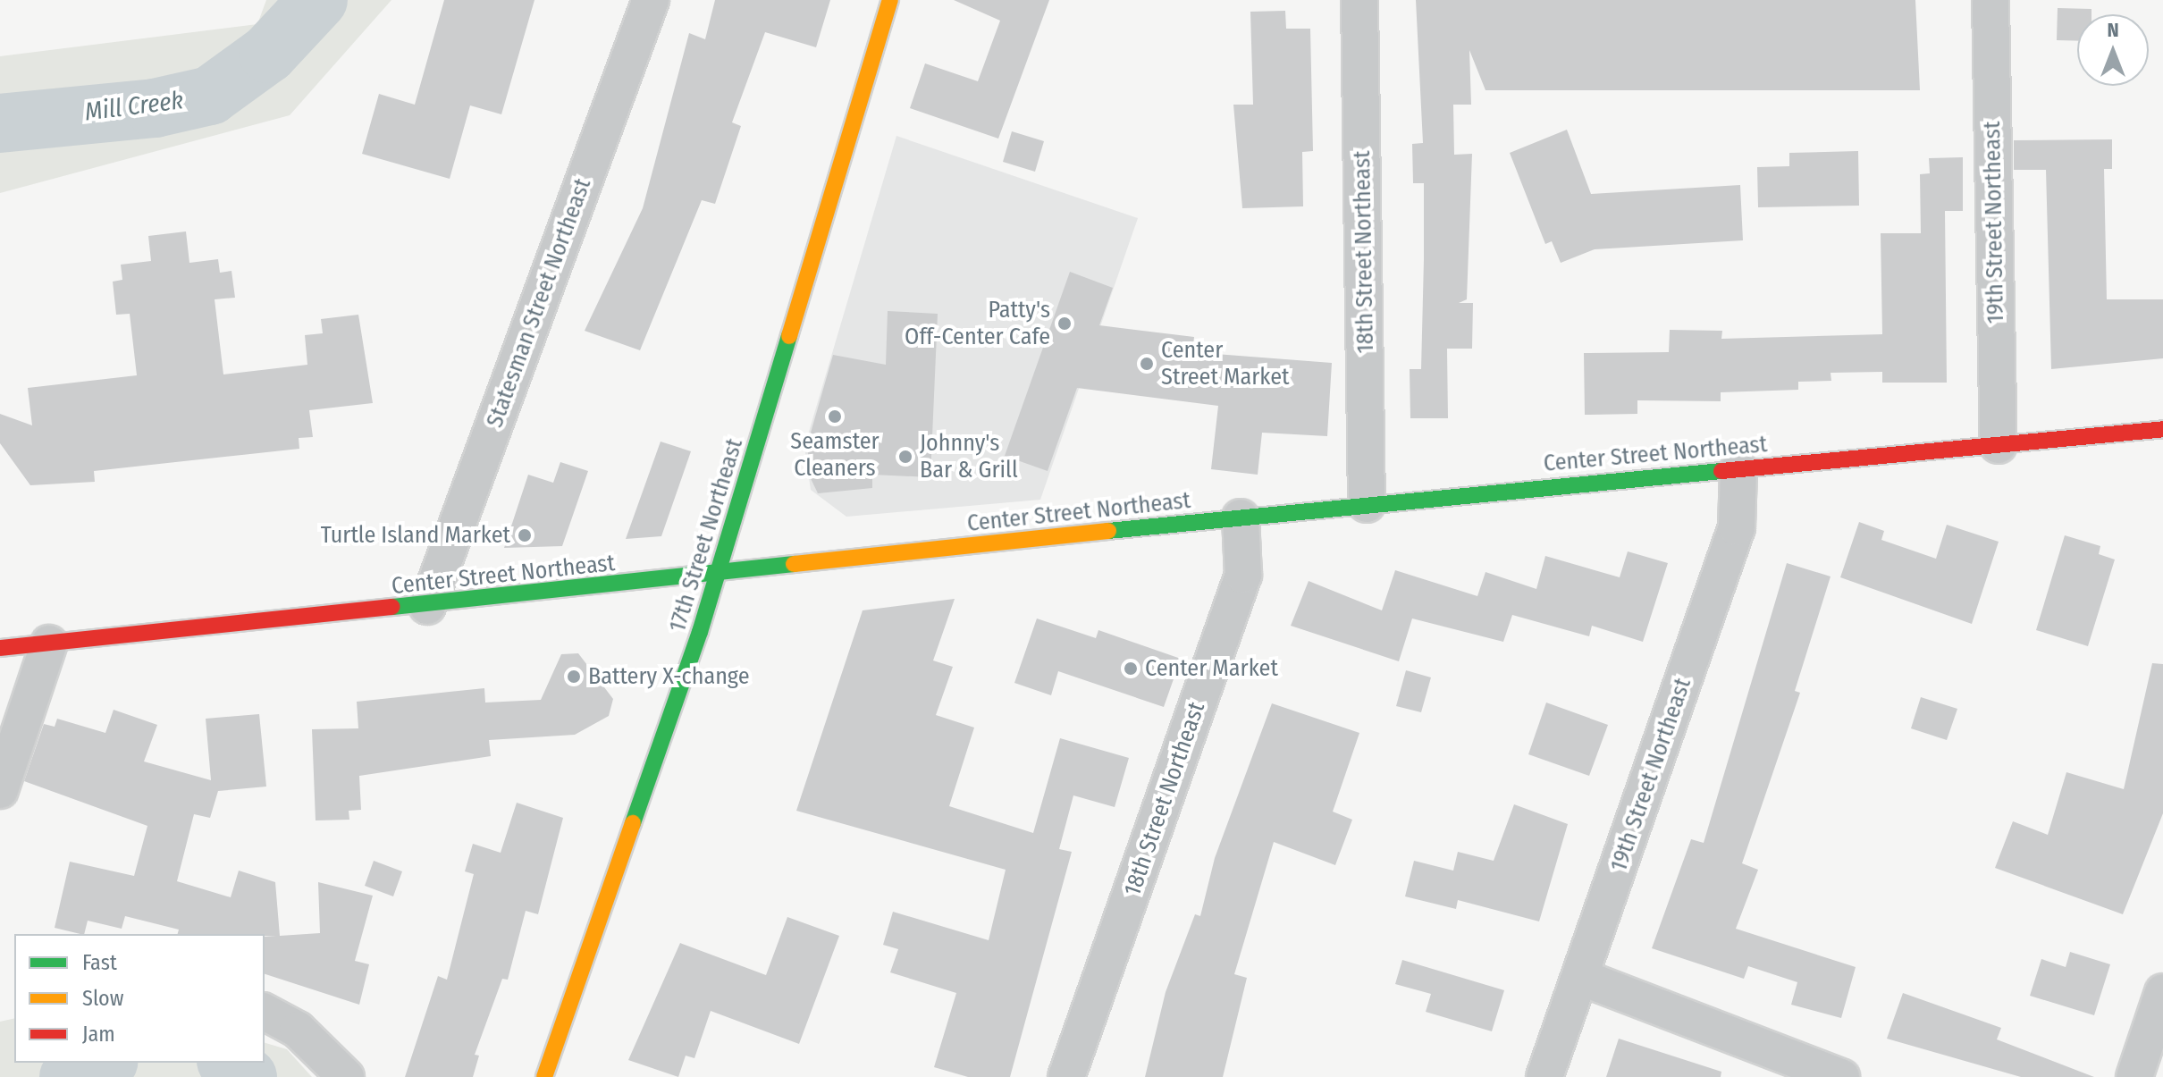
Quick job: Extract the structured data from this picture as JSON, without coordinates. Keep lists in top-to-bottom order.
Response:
{
  "streets": {
    "main road": ["Center Street Northeast", "17th Street Northeast"],
    "street": ["19th Street Northeast", "18th Street Northeast", "Statesman Street Northeast"]
  },
  "crossings": [
    ["19th Street Northeast", "Center Street Northeast"],
    ["18th Street Northeast", "Center Street Northeast"],
    ["Statesman Street Northeast", "Center Street Northeast"],
    ["Center Street Northeast", "17th Street Northeast"]
  ],
  "water": ["Mill Creek"],
  "places": [
    "Patty's Off-Center Cafe",
    "Center Street Market",
    "Seamster Cleaners",
    "Johnny's Bar & Grill",
    "Turtle Island Market",
    "Center Market",
    "Battery X-change"
  ],
  "legend": ["Fast", "Slow", "Jam"],
  "north": "top"
}
